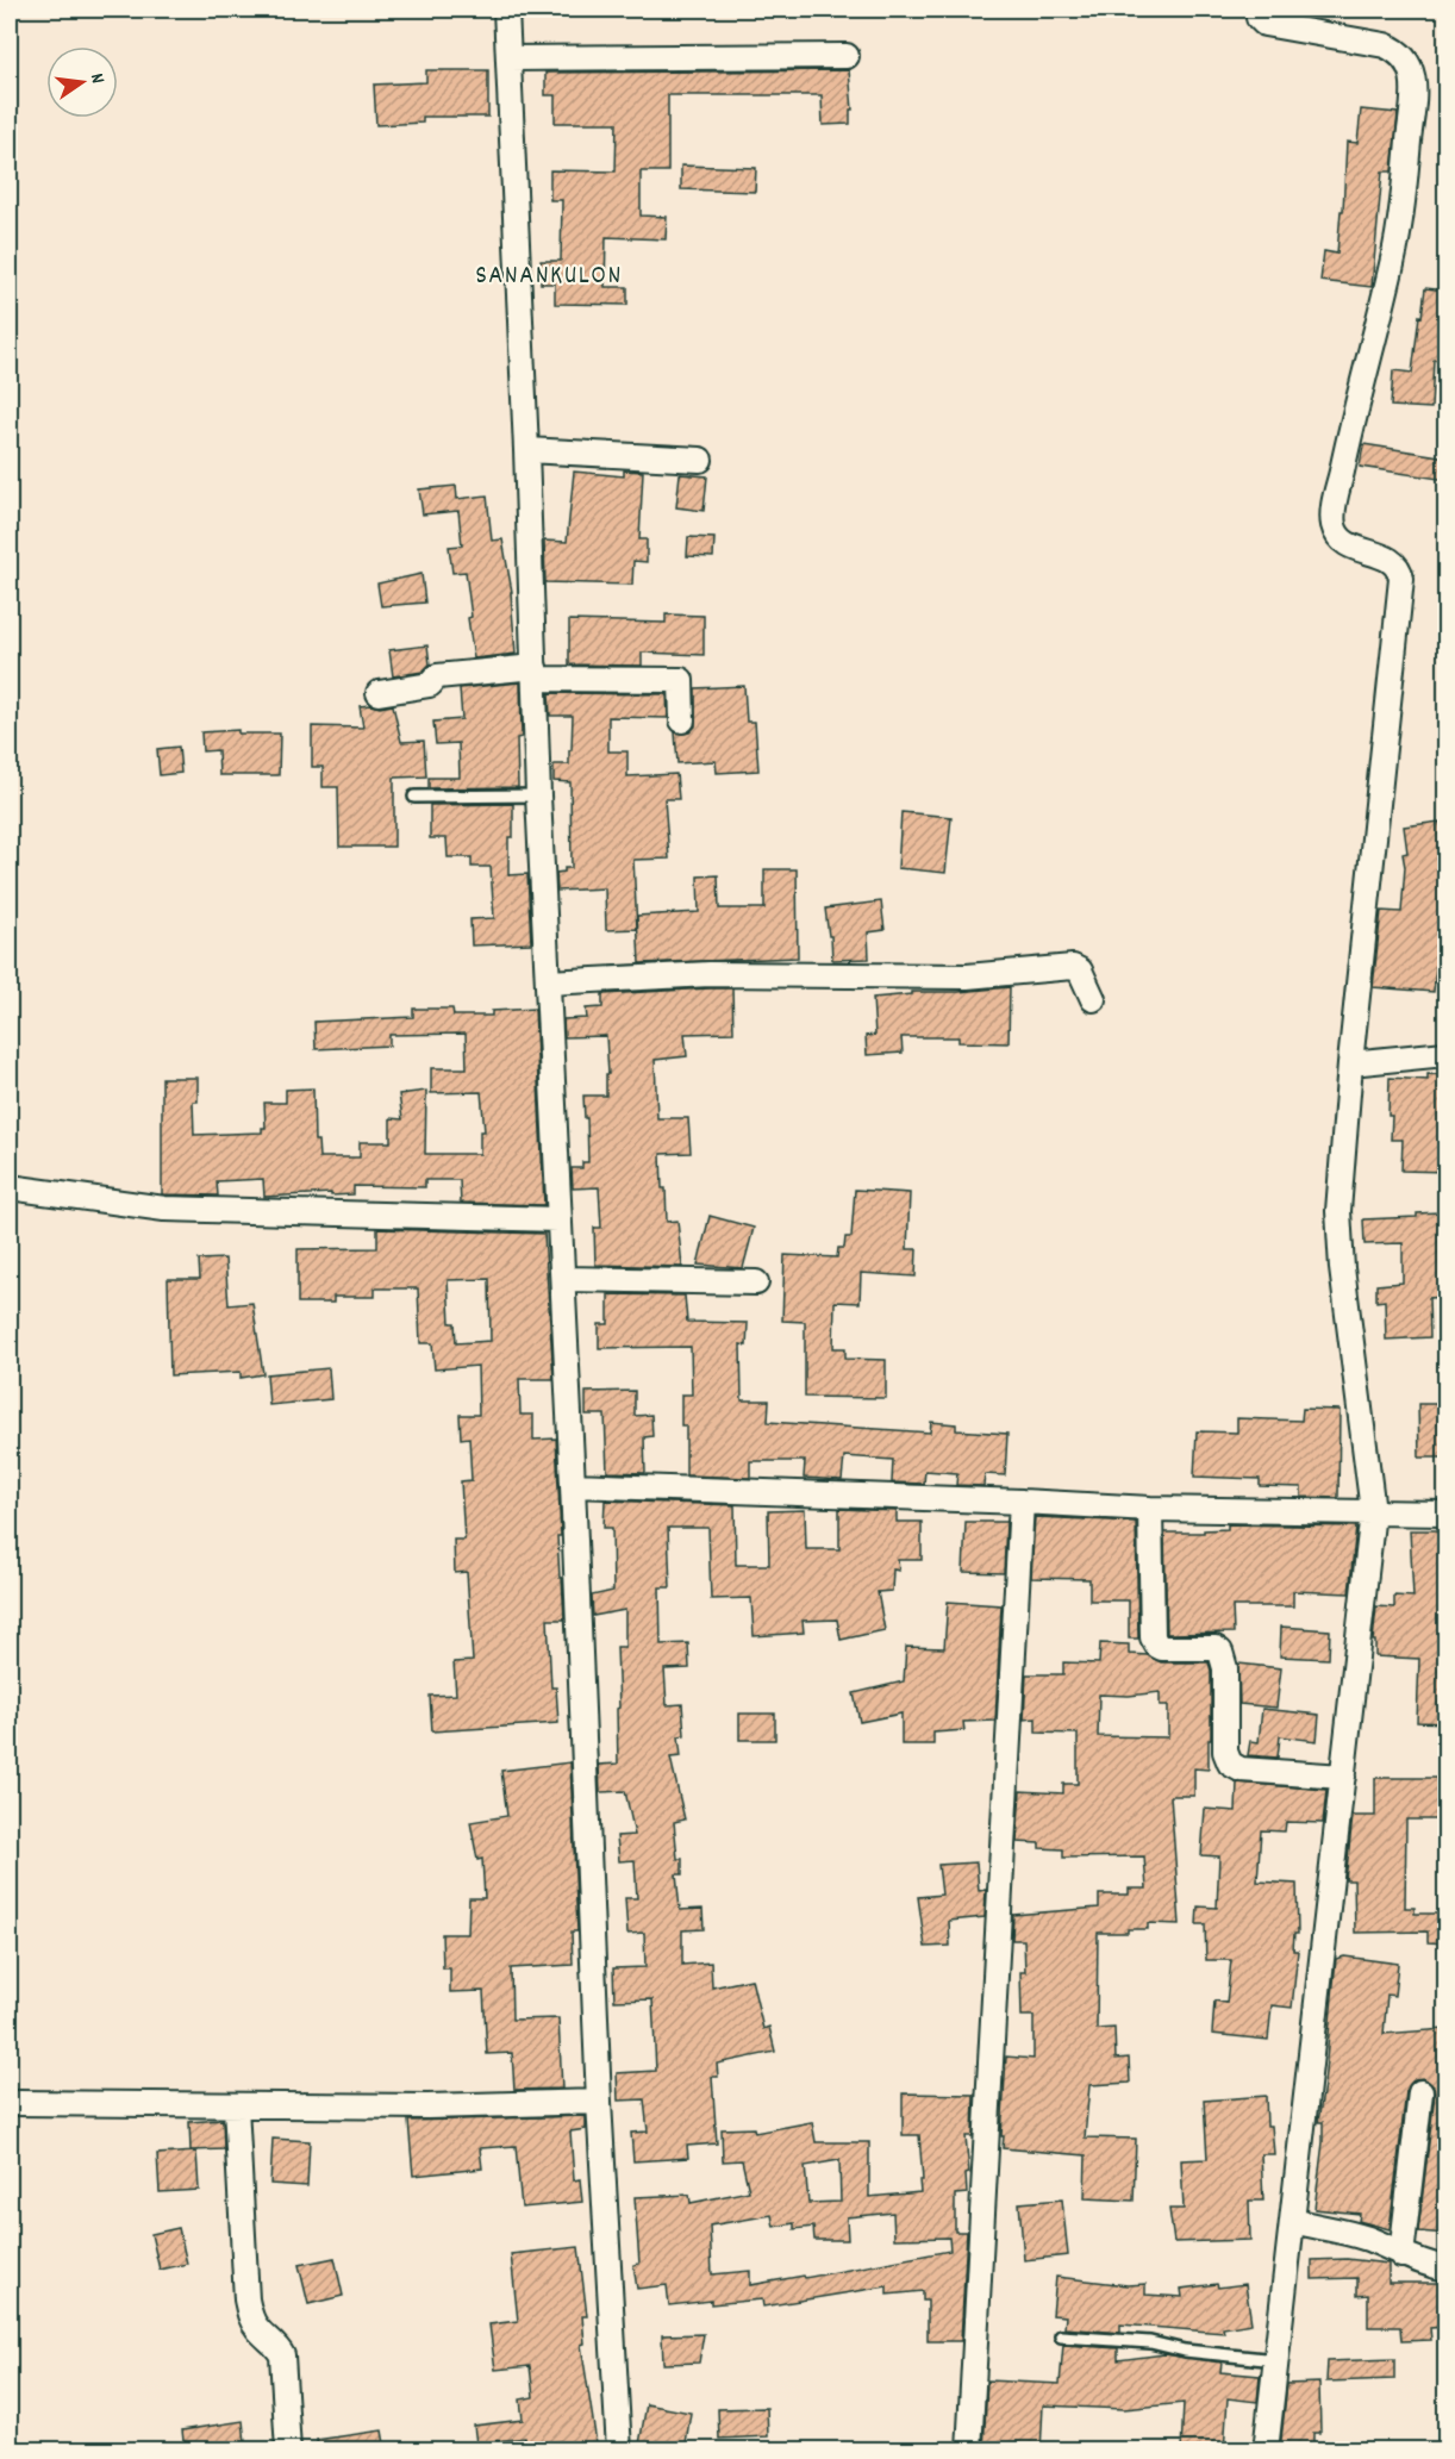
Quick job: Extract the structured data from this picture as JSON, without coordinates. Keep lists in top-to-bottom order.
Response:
{
  "districts": ["SANANKULON"],
  "north": "right"
}
